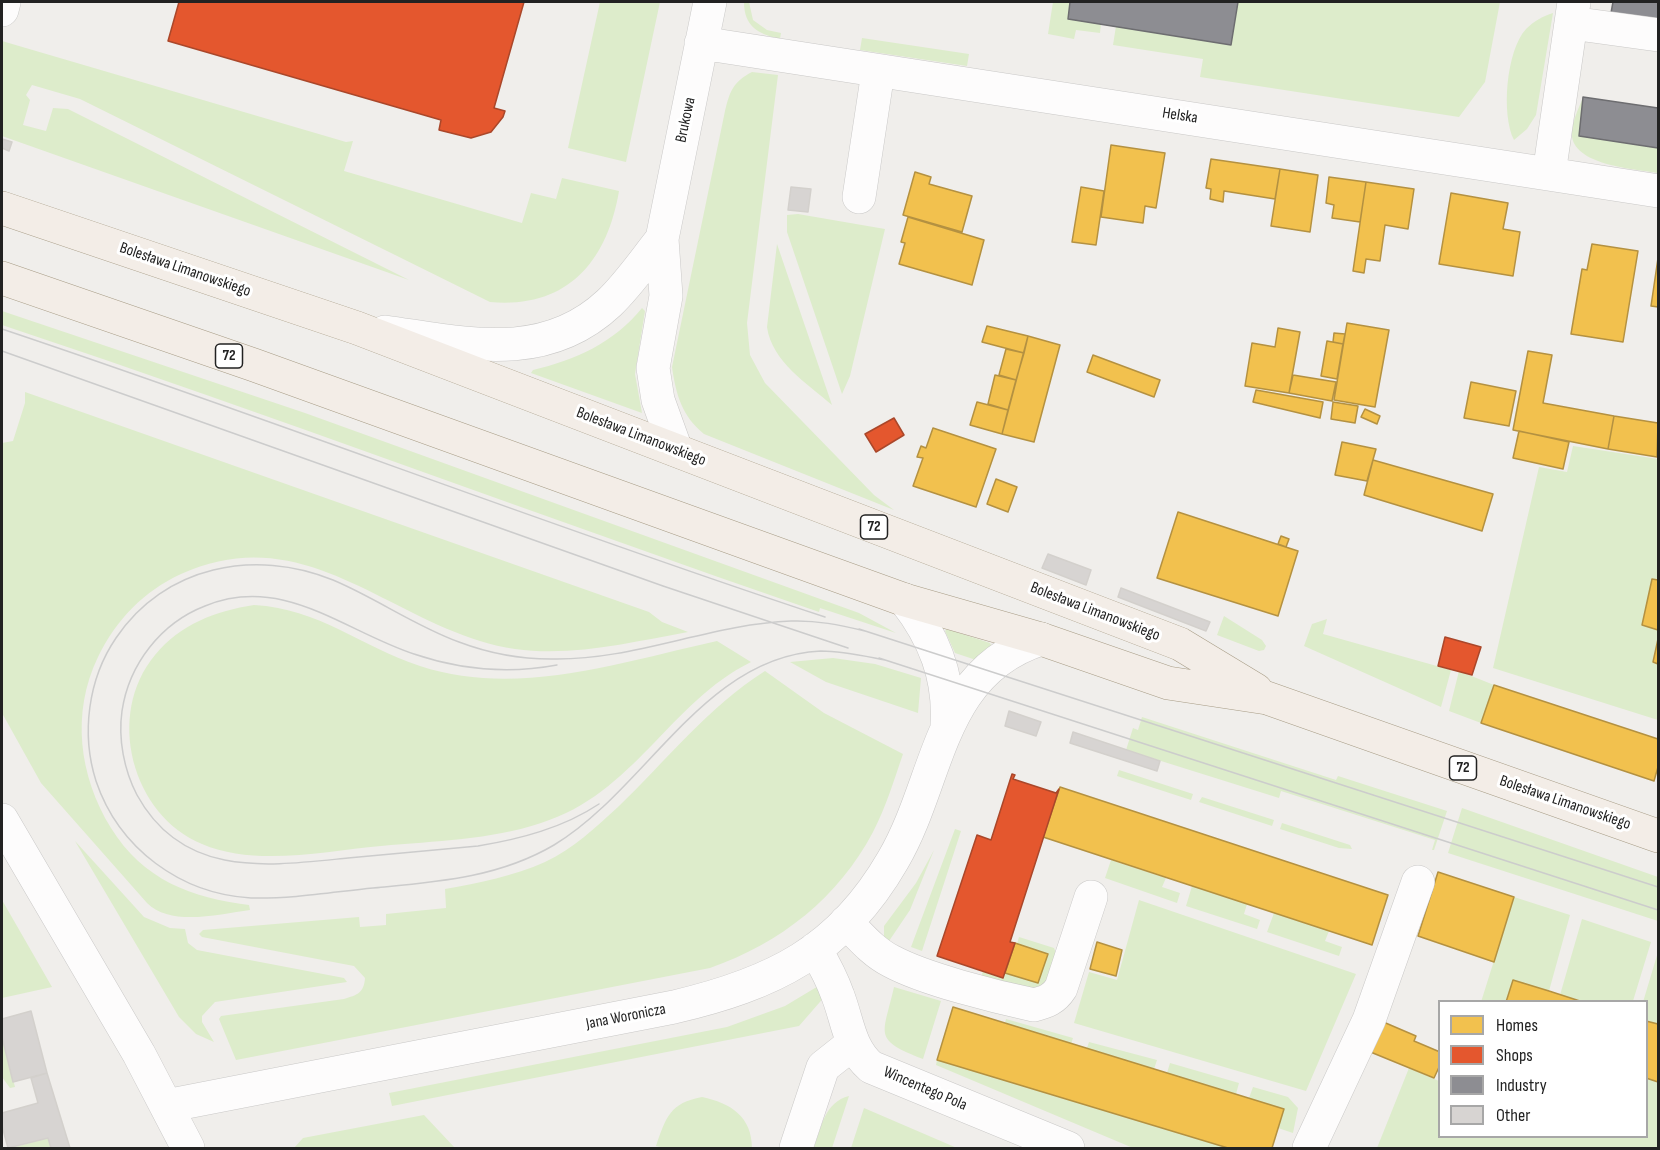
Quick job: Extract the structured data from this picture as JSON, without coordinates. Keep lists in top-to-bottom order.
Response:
{
  "streets": {
    "main road": ["Bolesława Limanowskiego", "72"],
    "street": [
      "Helska",
      "Brukowa",
      "Jana Woronicza",
      "Wincentego Pola"
    ]
  },
  "crossings": [
    ["Helska", "Brukowa"],
    ["Jana Woronicza", "Wincentego Pola"]
  ],
  "legend": [
    "Homes",
    "Shops",
    "Industry",
    "Other"
  ]
}
